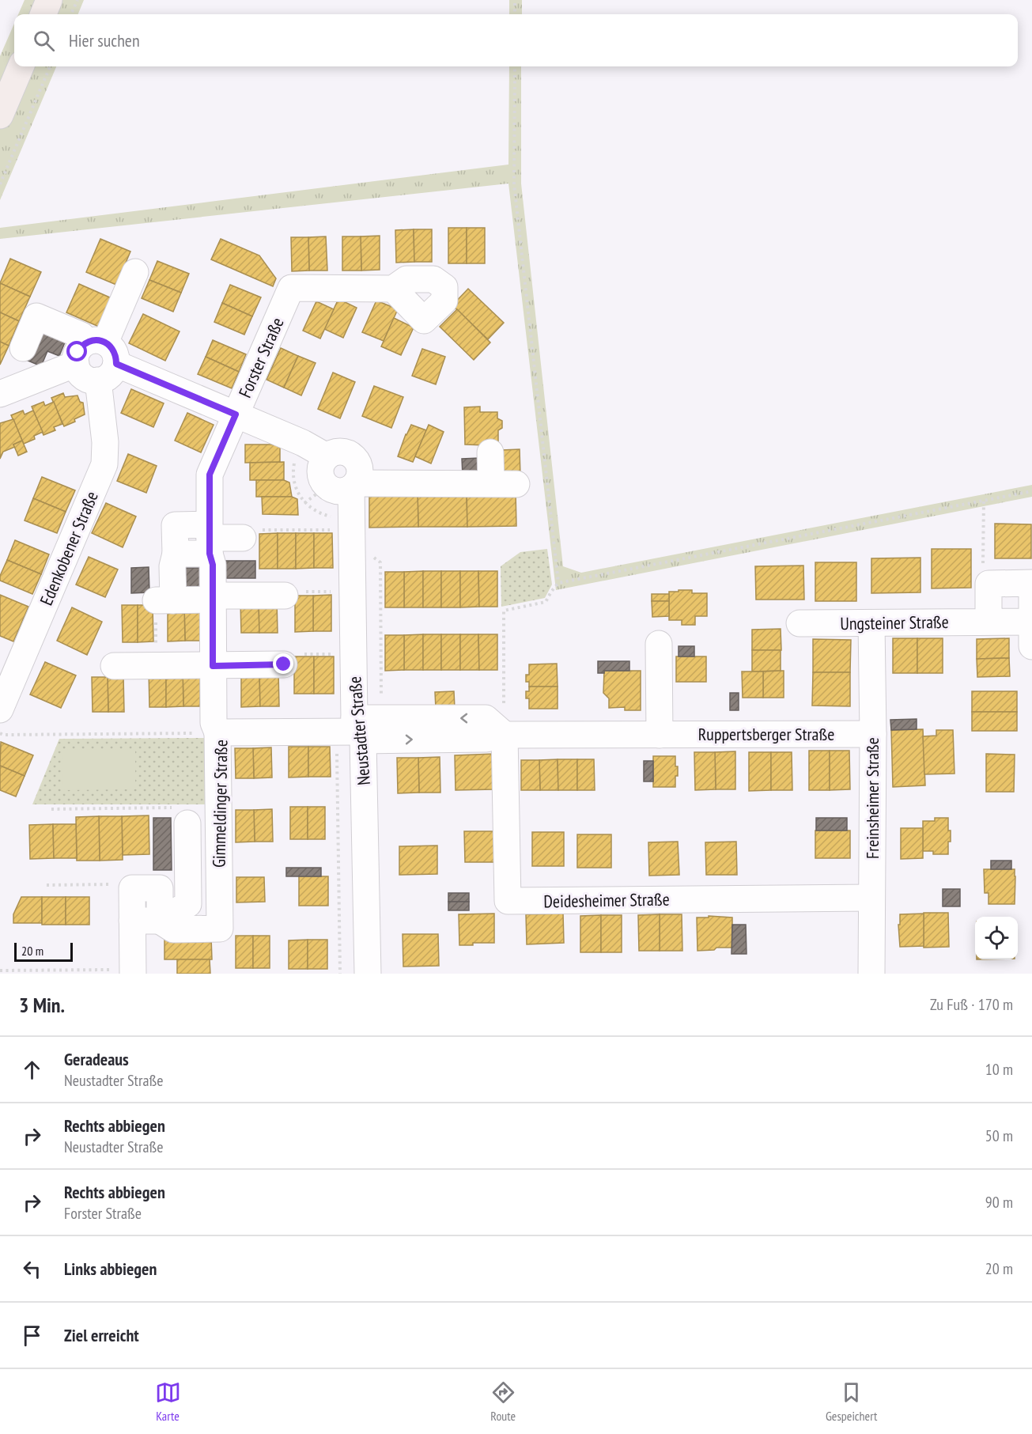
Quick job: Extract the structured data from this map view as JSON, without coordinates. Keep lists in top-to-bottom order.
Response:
{
  "streets": {
    "street": [
      "Forster Straße",
      "Edenkobener Straße",
      "Ungsteiner Straße",
      "Neustadter Straße",
      "Ruppertsberger Straße",
      "Freinsheimer Straße",
      "Gimmeldinger Straße",
      "Deidesheimer Straße"
    ]
  },
  "crossings": [
    ["Forster Straße", "Gimmeldinger Straße"],
    ["Ungsteiner Straße", "Freinsheimer Straße"],
    ["Neustadter Straße", "Ruppertsberger Straße"],
    ["Neustadter Straße", "Gimmeldinger Straße"],
    ["Ruppertsberger Straße", "Freinsheimer Straße"],
    ["Ruppertsberger Straße", "Gimmeldinger Straße"],
    ["Ruppertsberger Straße", "Deidesheimer Straße"],
    ["Freinsheimer Straße", "Deidesheimer Straße"]
  ],
  "scale_bar": "20 m",
  "page": {
    "search": "Hier suchen",
    "scale": "20 m",
    "heading": ["3 Min.", "Zu Fuß · 170 m"],
    "list": [
      ["Geradeaus", "Neustadter Straße", "10 m"],
      ["Rechts abbiegen", "Neustadter Straße", "50 m"],
      ["Rechts abbiegen", "Forster Straße", "90 m"],
      ["Links abbiegen", "20 m"],
      "Ziel erreicht"
    ],
    "nav": ["Karte", "Route", "Gespeichert"]
  }
}
